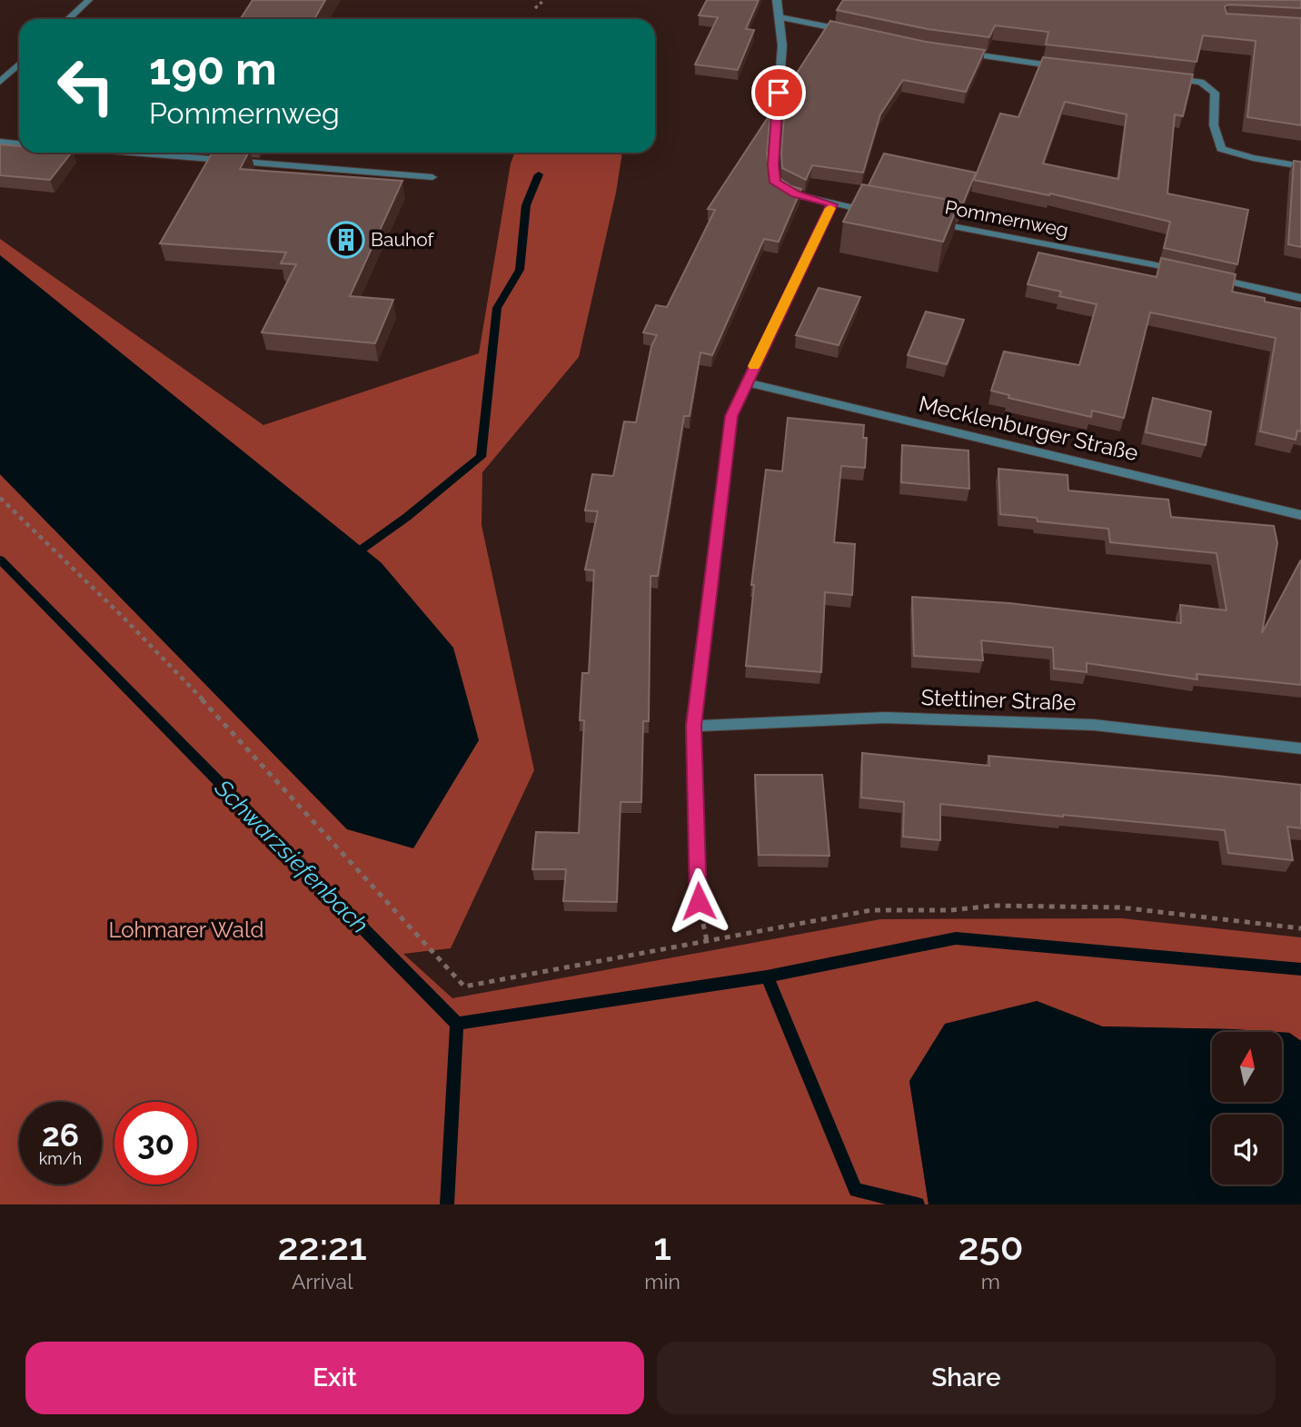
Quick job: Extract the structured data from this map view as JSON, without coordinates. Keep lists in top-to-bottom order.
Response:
{
  "streets": {
    "street": ["Pommernweg", "Mecklenburger Straße", "Stettiner Straße"]
  },
  "water": ["Schwarzsiefenbach"],
  "parks": ["Lohmarer Wald"],
  "places": {
    "building": ["Bauhof"]
  },
  "north": "top",
  "page": {
    "turn": ["190 m", "Pommernweg"],
    "speed": "26 km/h",
    "limit": "30",
    "eta": [
      "22:21",
      "Arrival",
      "1",
      "min",
      "250",
      "m"
    ],
    "buttons": ["Exit", "Share"]
  }
}
